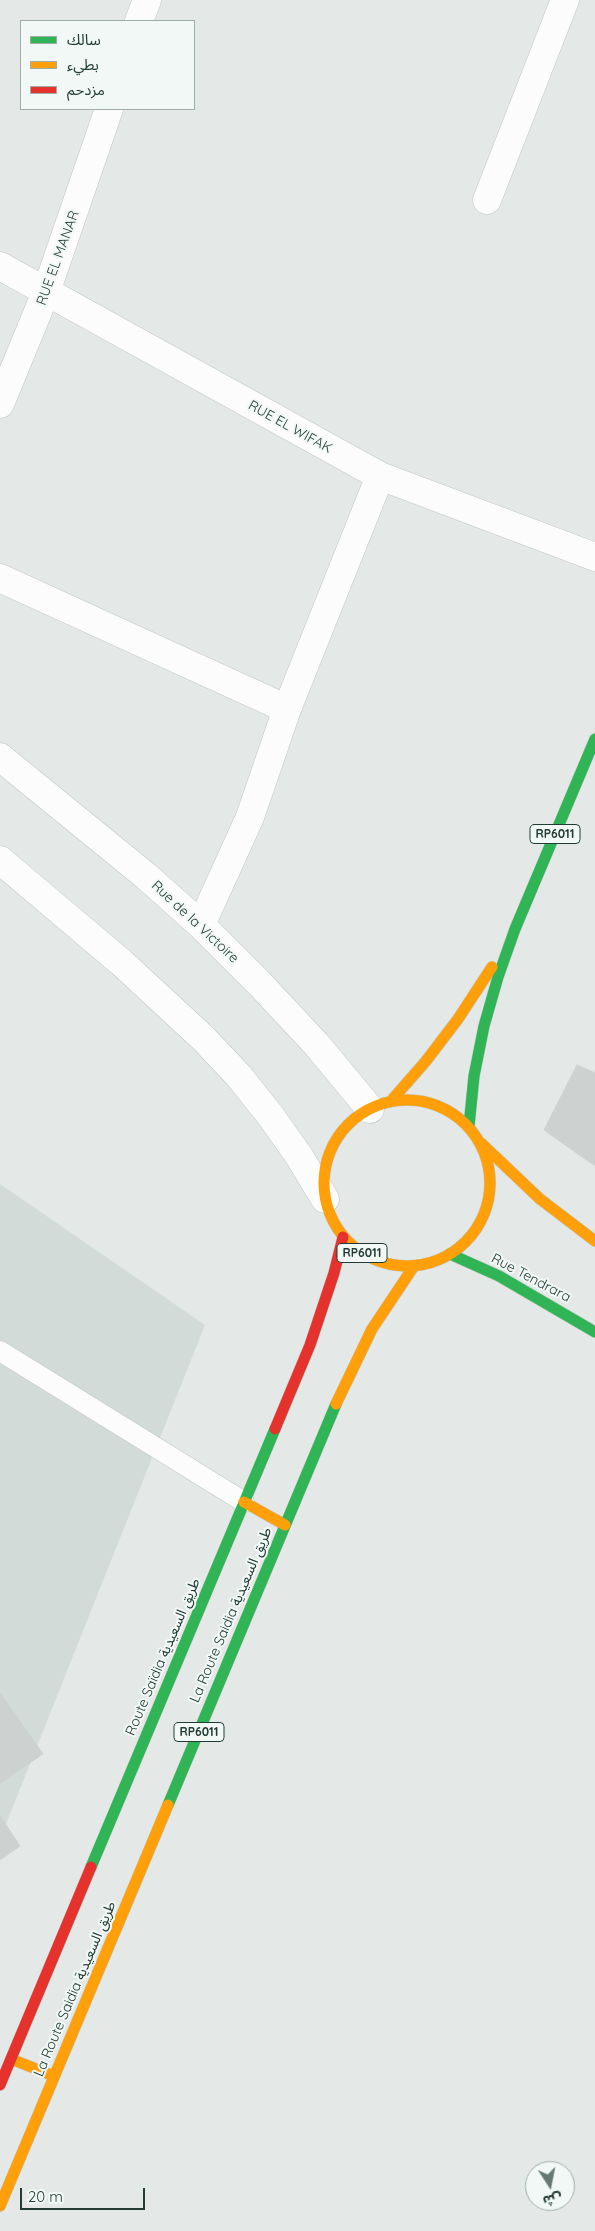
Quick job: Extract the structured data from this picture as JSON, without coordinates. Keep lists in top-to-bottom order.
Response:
{
  "streets": {
    "main road": [
      "RP6011",
      "Rue Tendrara",
      "La Route Saidia طريق السعيدية",
      "Route Saïdia طريق السعيدية"
    ],
    "street": ["RUE EL MANAR", "RUE EL WIFAK", "Rue de la Victoire"]
  },
  "crossings": [
    ["RUE EL MANAR", "RUE EL WIFAK"],
    ["RP6011", "Rue de la Victoire"],
    ["RP6011", "Rue Tendrara"],
    ["RP6011", "La Route Saidia طريق السعيدية"],
    ["RP6011", "Route Saïdia طريق السعيدية"],
    ["Rue de la Victoire", "Rue Tendrara"],
    ["Rue de la Victoire", "La Route Saidia طريق السعيدية"],
    ["Rue de la Victoire", "Route Saïdia طريق السعيدية"],
    ["Rue Tendrara", "La Route Saidia طريق السعيدية"],
    ["Rue Tendrara", "Route Saïdia طريق السعيدية"],
    ["La Route Saidia طريق السعيدية", "Route Saïdia طريق السعيدية"]
  ],
  "legend": ["سالك", "بطيء", "مزدحم"],
  "scale_bar": "20 m",
  "north": "bottom"
}
